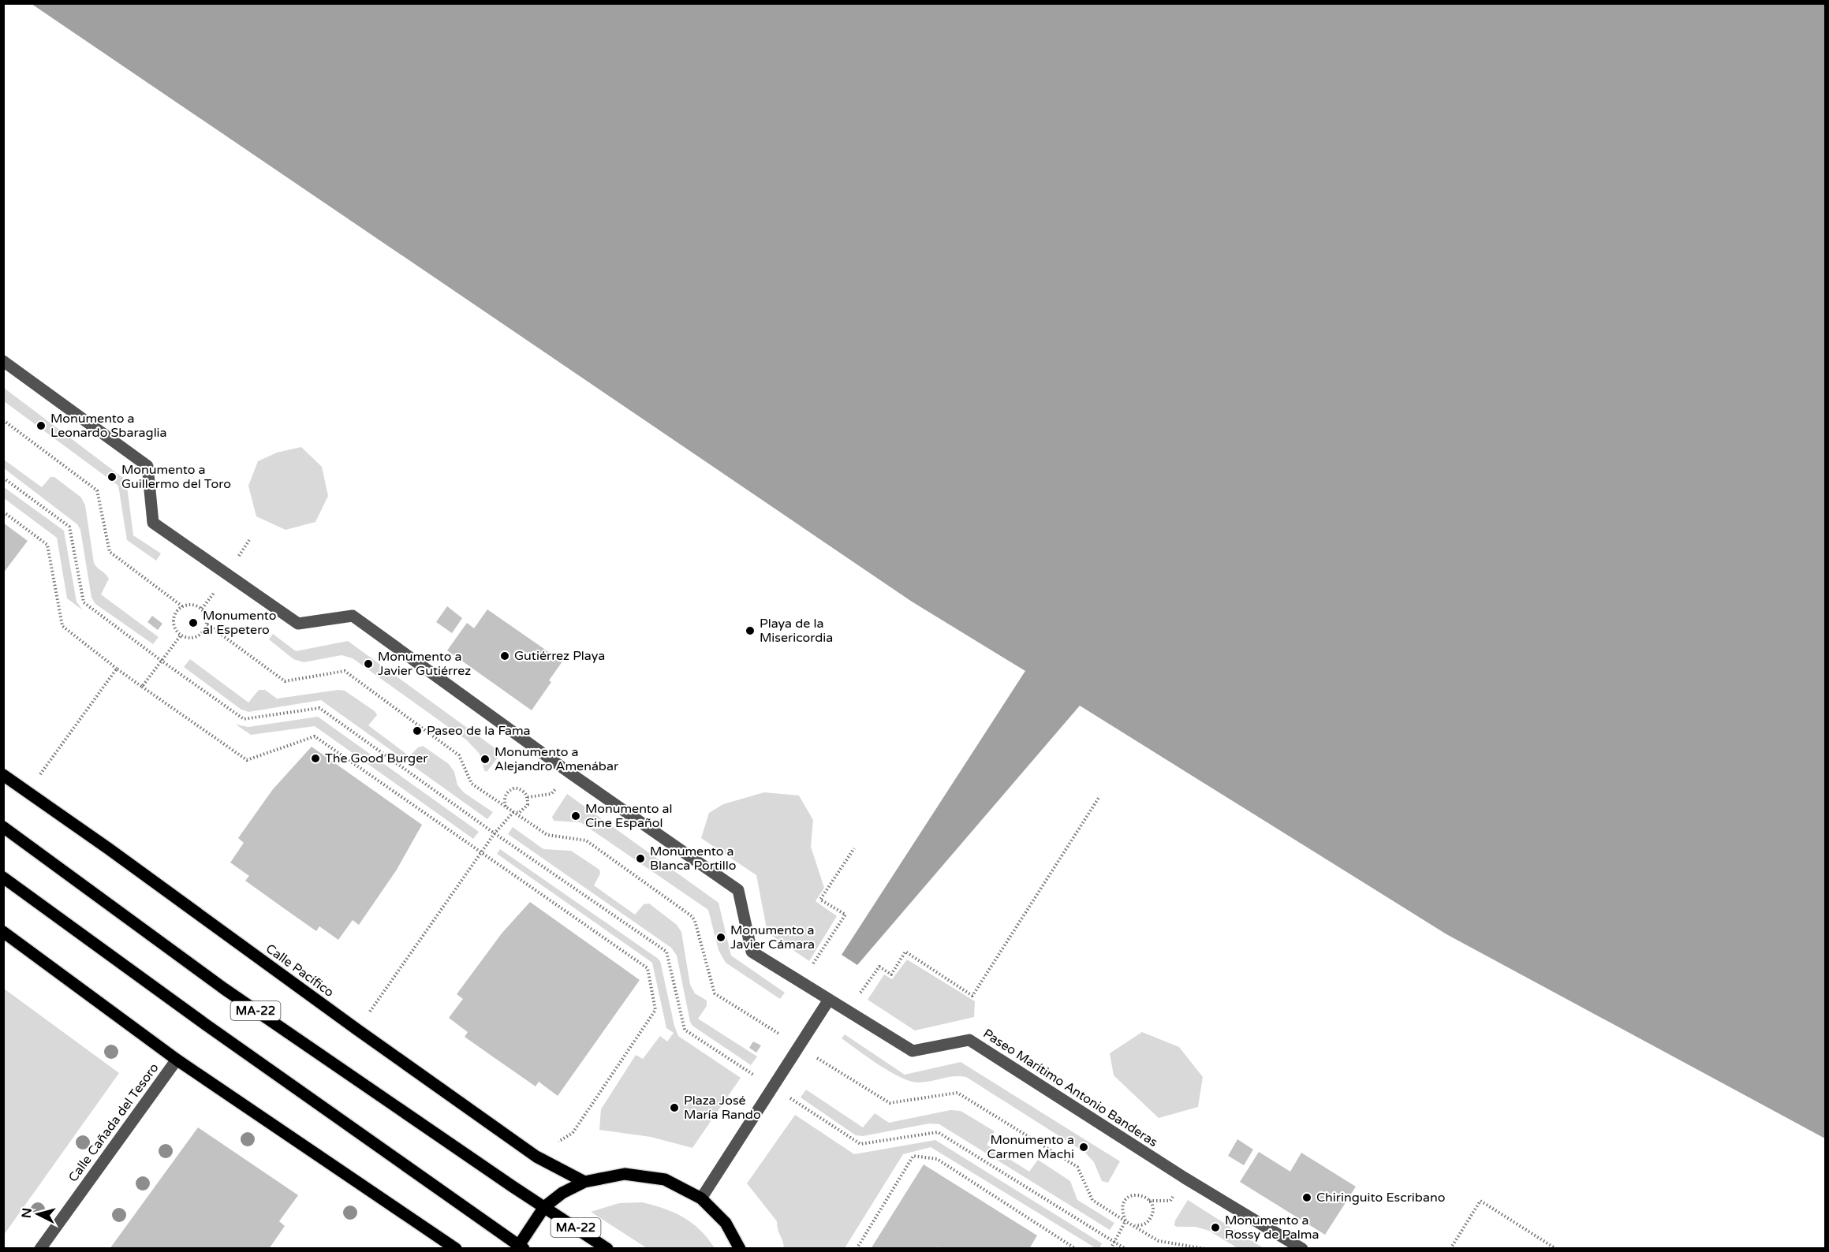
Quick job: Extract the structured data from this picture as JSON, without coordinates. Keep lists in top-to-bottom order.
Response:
{
  "streets": {
    "main road": ["Calle Pacífico", "MA-22"],
    "street": ["Paseo Marítimo Antonio Banderas", "Calle Cañada del Tesoro"]
  },
  "places": [
    "Monumento a Leonardo Sbaraglia",
    "Monumento a Guillermo del Toro",
    "Monumento al Espetero",
    "Playa de la Misericordia",
    "Gutiérrez Playa",
    "Monumento a Javier Gutiérrez",
    "Paseo de la Fama",
    "The Good Burger",
    "Monumento a Alejandro Amenábar",
    "Monumento al Cine Español",
    "Monumento a Blanca Portillo",
    "Monumento a Javier Cámara",
    "Plaza José María Rando",
    "Monumento a Carmen Machi",
    "Chiringuito Escribano",
    "Monumento a Rossy de Palma"
  ],
  "north": "left"
}
